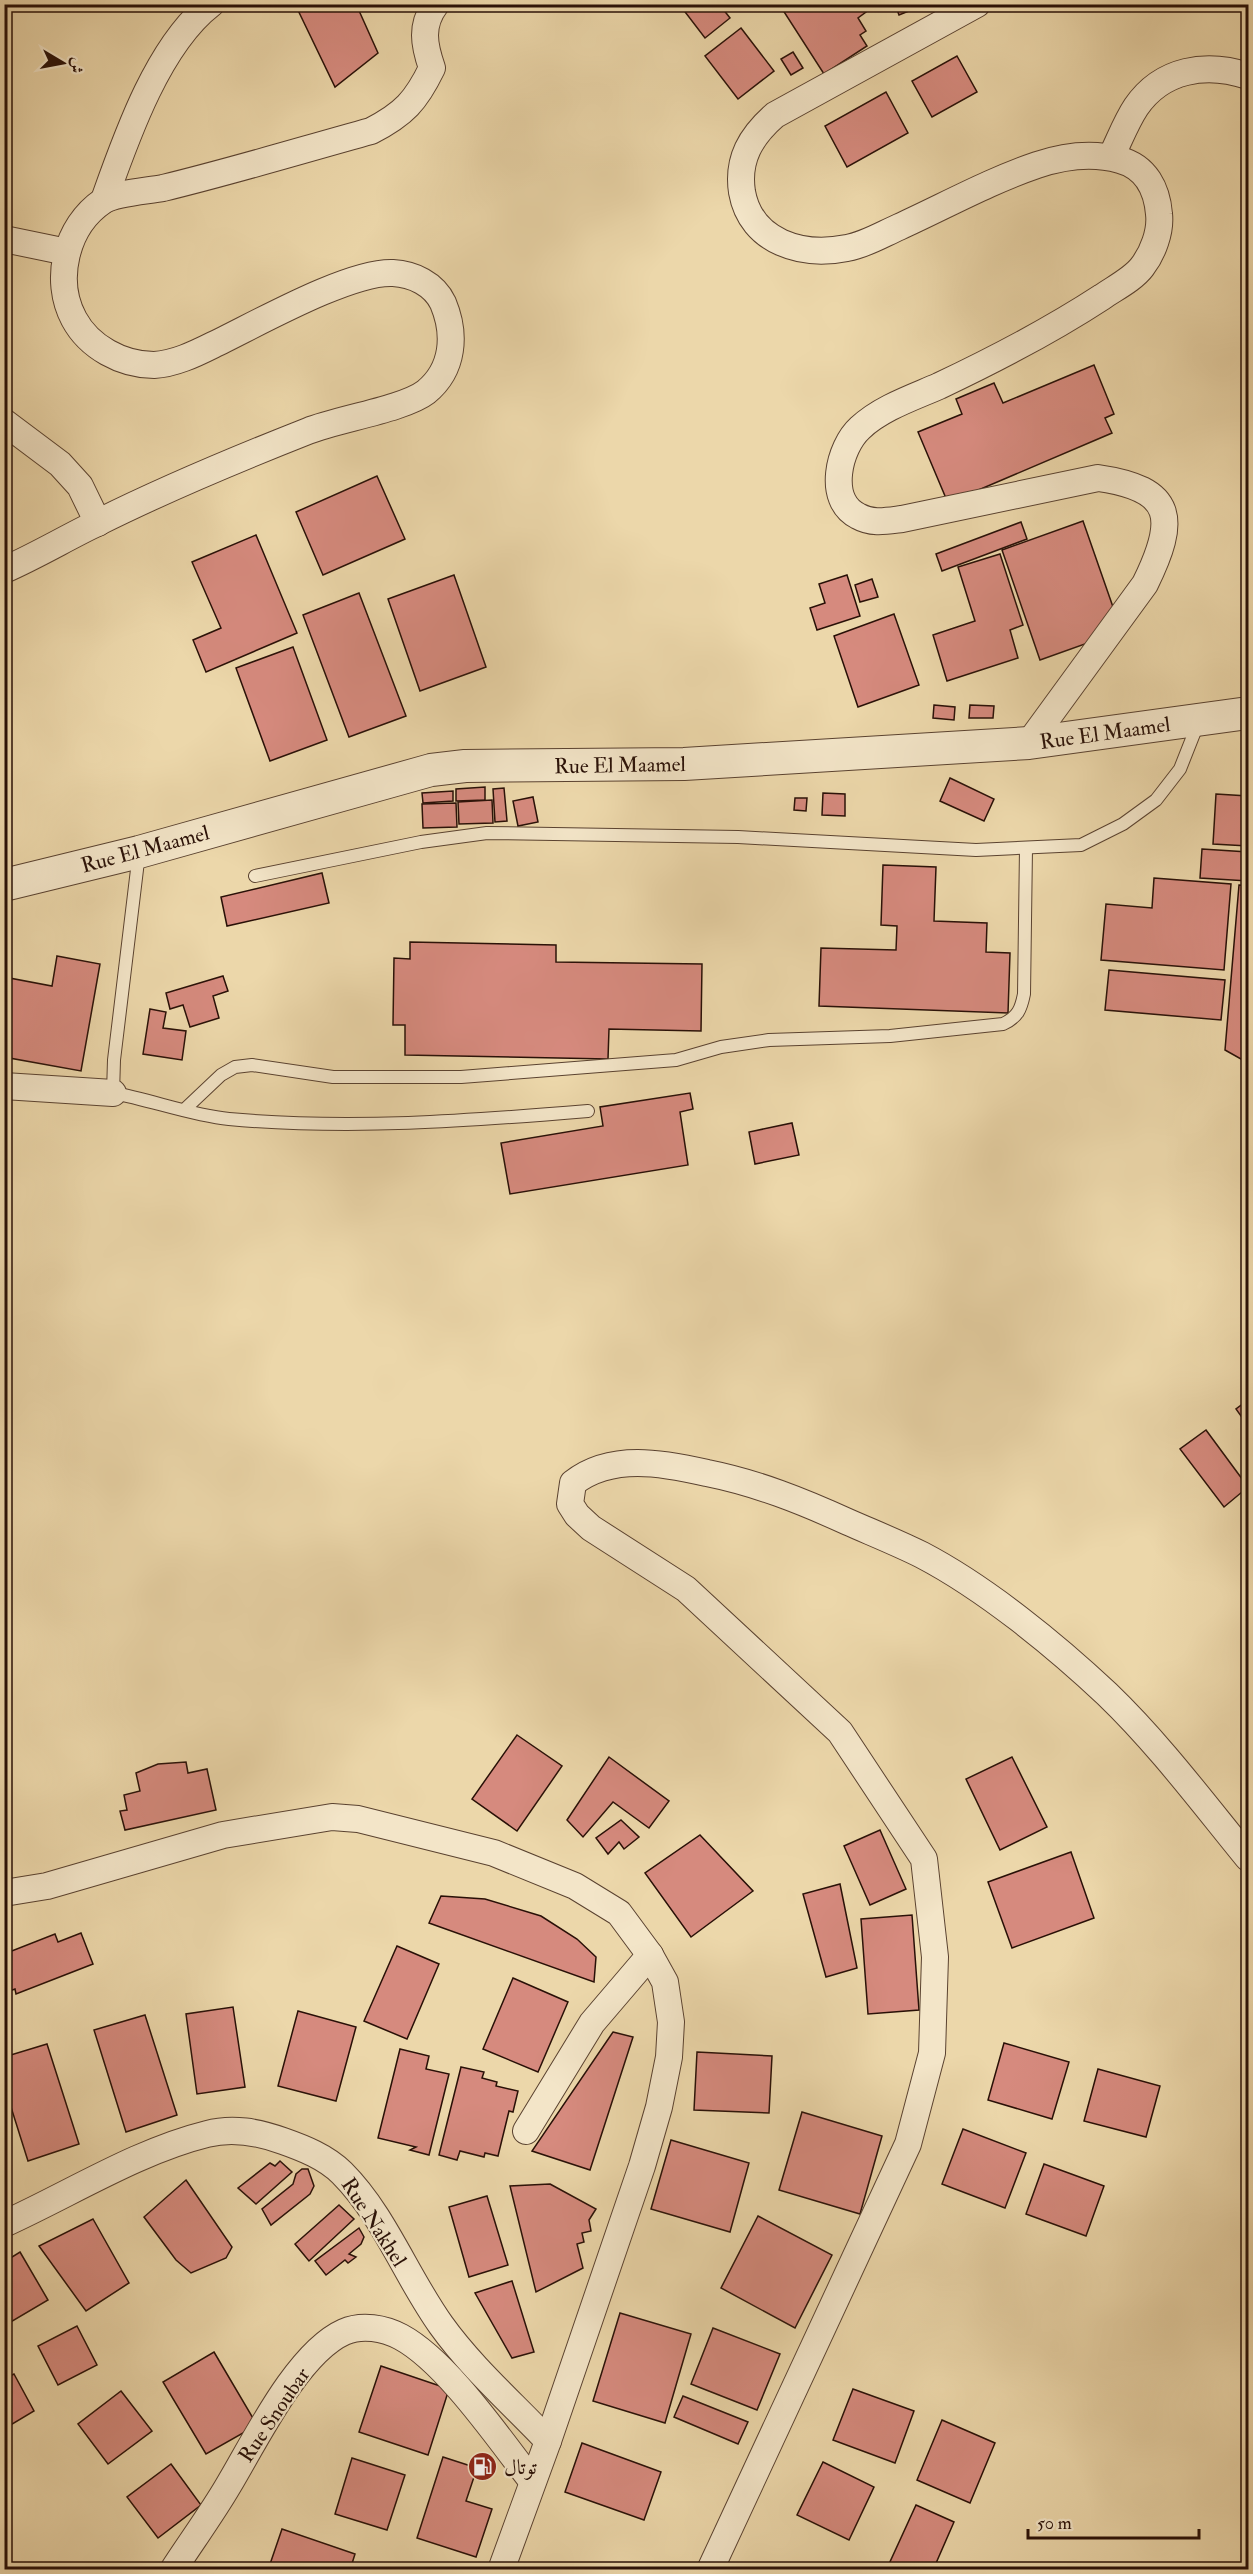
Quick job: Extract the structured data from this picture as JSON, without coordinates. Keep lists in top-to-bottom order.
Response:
{
  "streets": {
    "street": ["Rue El Maamel", "Rue Nakhel", "Rue Snoubar"]
  },
  "places": {
    "fuel station": ["توتال"]
  },
  "scale_bar": "50 m",
  "north": "right"
}
